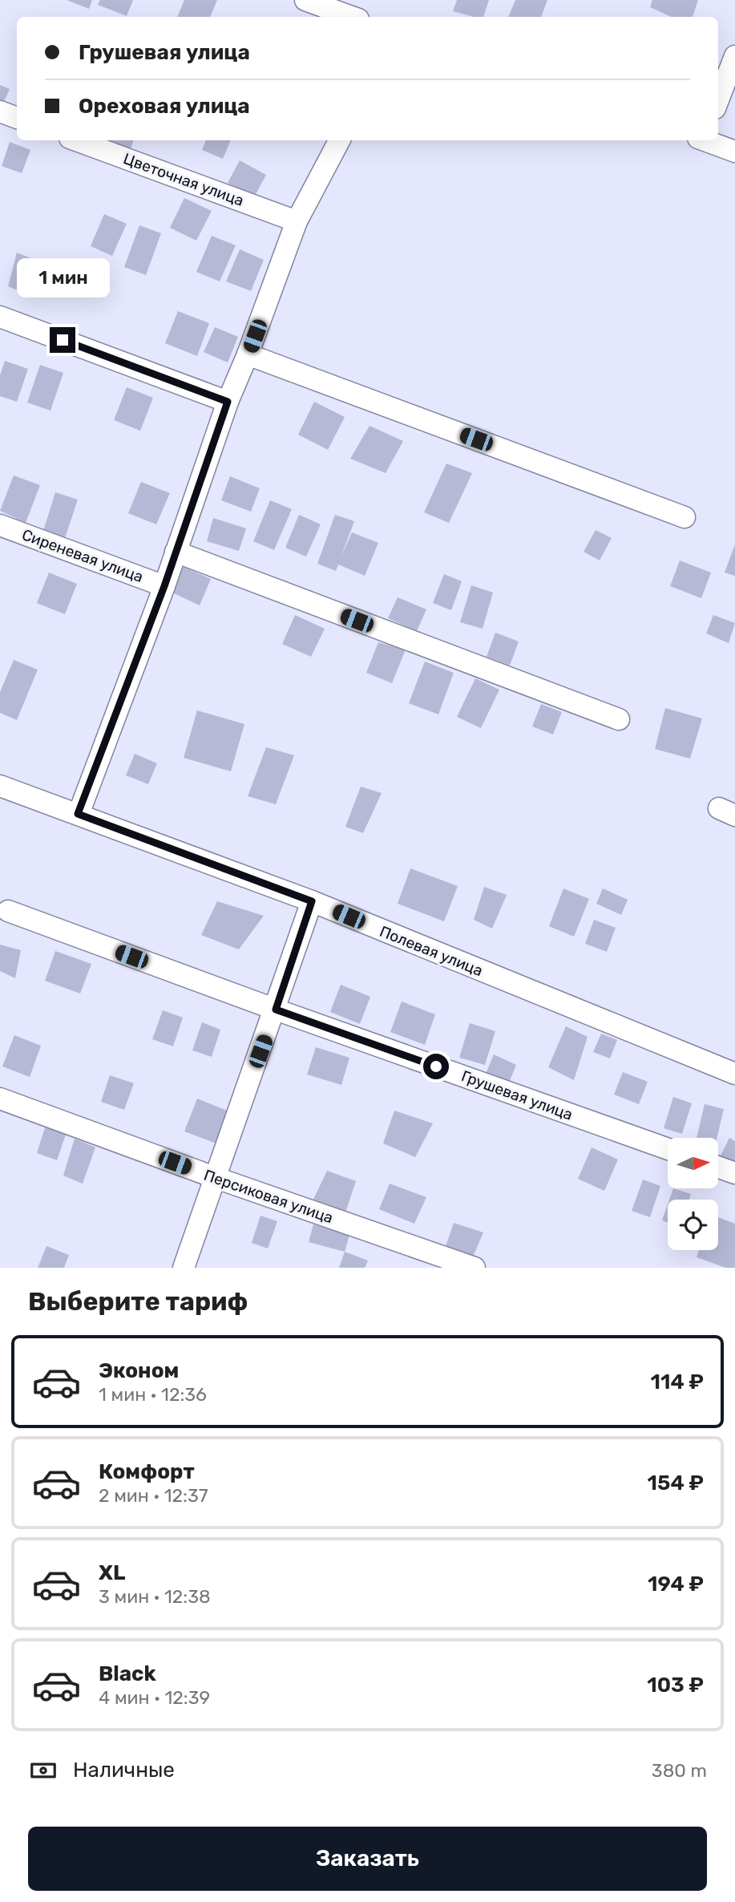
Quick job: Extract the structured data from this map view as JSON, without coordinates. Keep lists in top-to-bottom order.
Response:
{
  "streets": {
    "street": [
      "Цветочная улица",
      "Сиреневая улица",
      "Полевая улица",
      "Грушевая улица",
      "Персиковая улица"
    ]
  },
  "north": "right",
  "page": {
    "banner": ["Грушевая улица", "Ореховая улица"],
    "bubble": "1 мин",
    "heading": "Выберите тариф",
    "list": [
      {
        "name": "Эконом",
        "note": "1 мин · 12:36",
        "value": "114 ₽"
      },
      {
        "name": "Комфорт",
        "note": "2 мин · 12:37",
        "value": "154 ₽"
      },
      {
        "name": "XL",
        "note": "3 мин · 12:38",
        "value": "194 ₽"
      },
      {
        "name": "Black",
        "note": "4 мин · 12:39",
        "value": "103 ₽"
      }
    ],
    "pay": ["Наличные", "380 m"],
    "buttons": "Заказать"
  }
}
